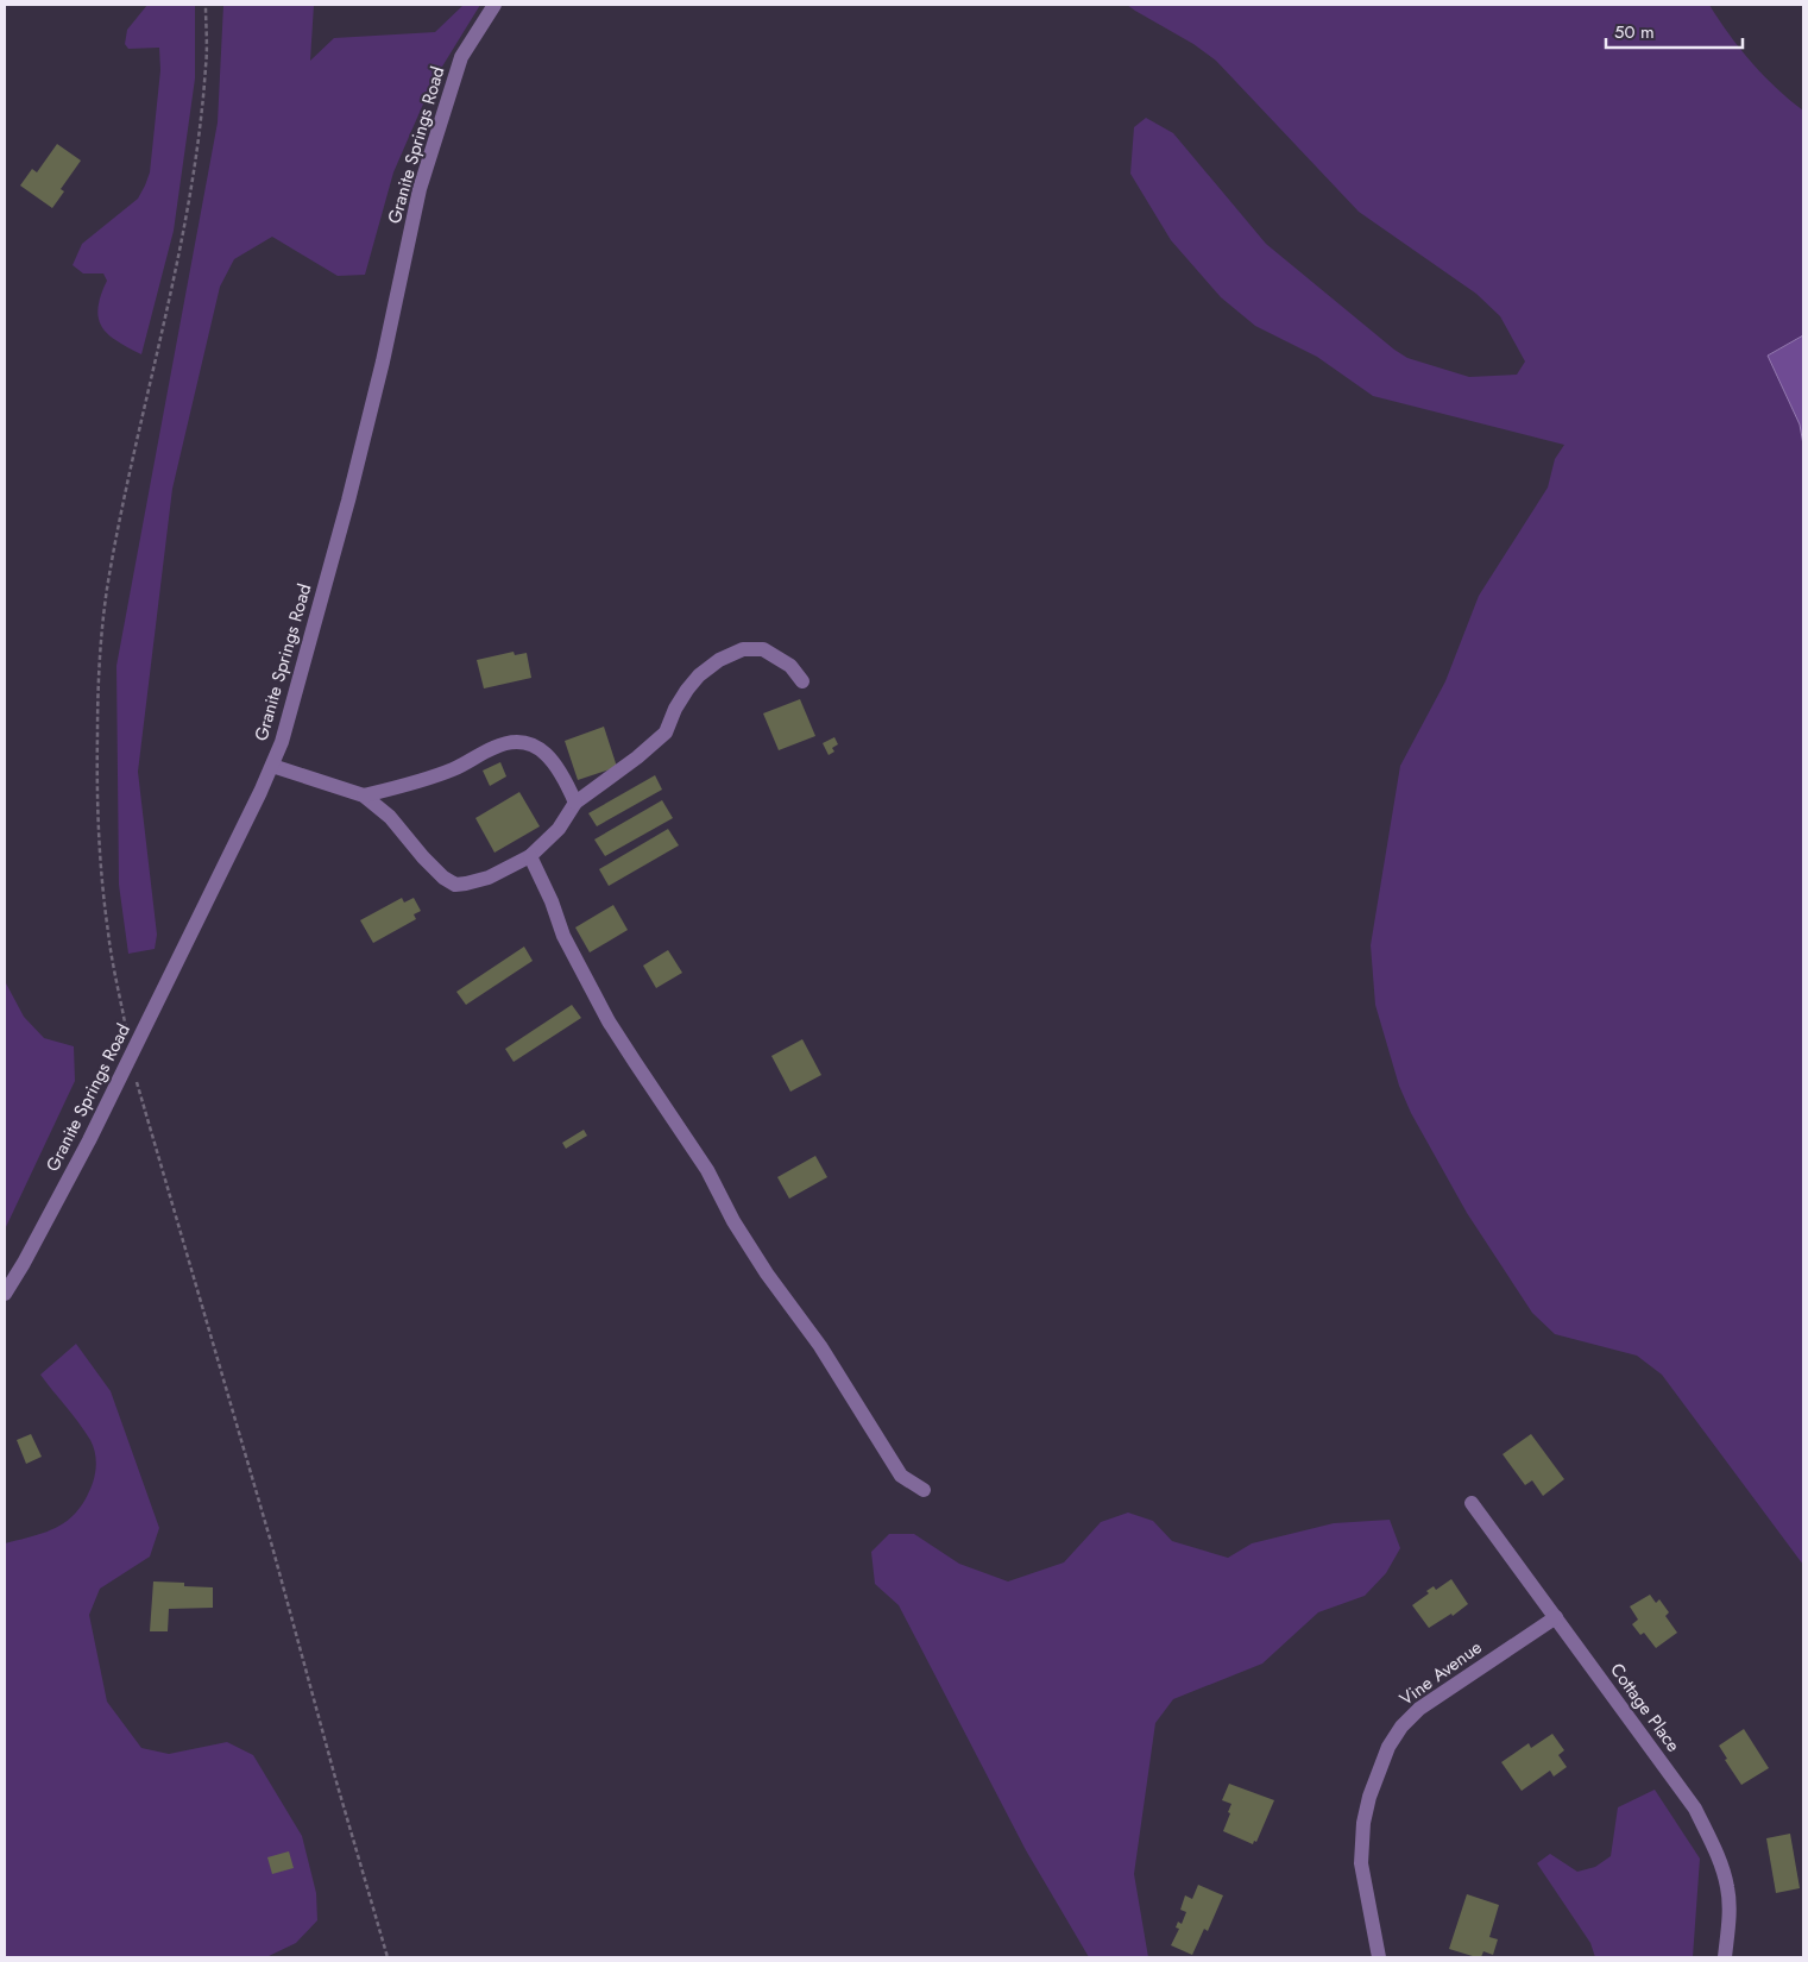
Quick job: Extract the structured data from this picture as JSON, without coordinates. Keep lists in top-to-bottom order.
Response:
{
  "streets": {
    "street": ["Granite Springs Road", "Vine Avenue", "Cottage Place"]
  },
  "crossings": [
    ["Vine Avenue", "Cottage Place"]
  ],
  "scale_bar": "50 m"
}
